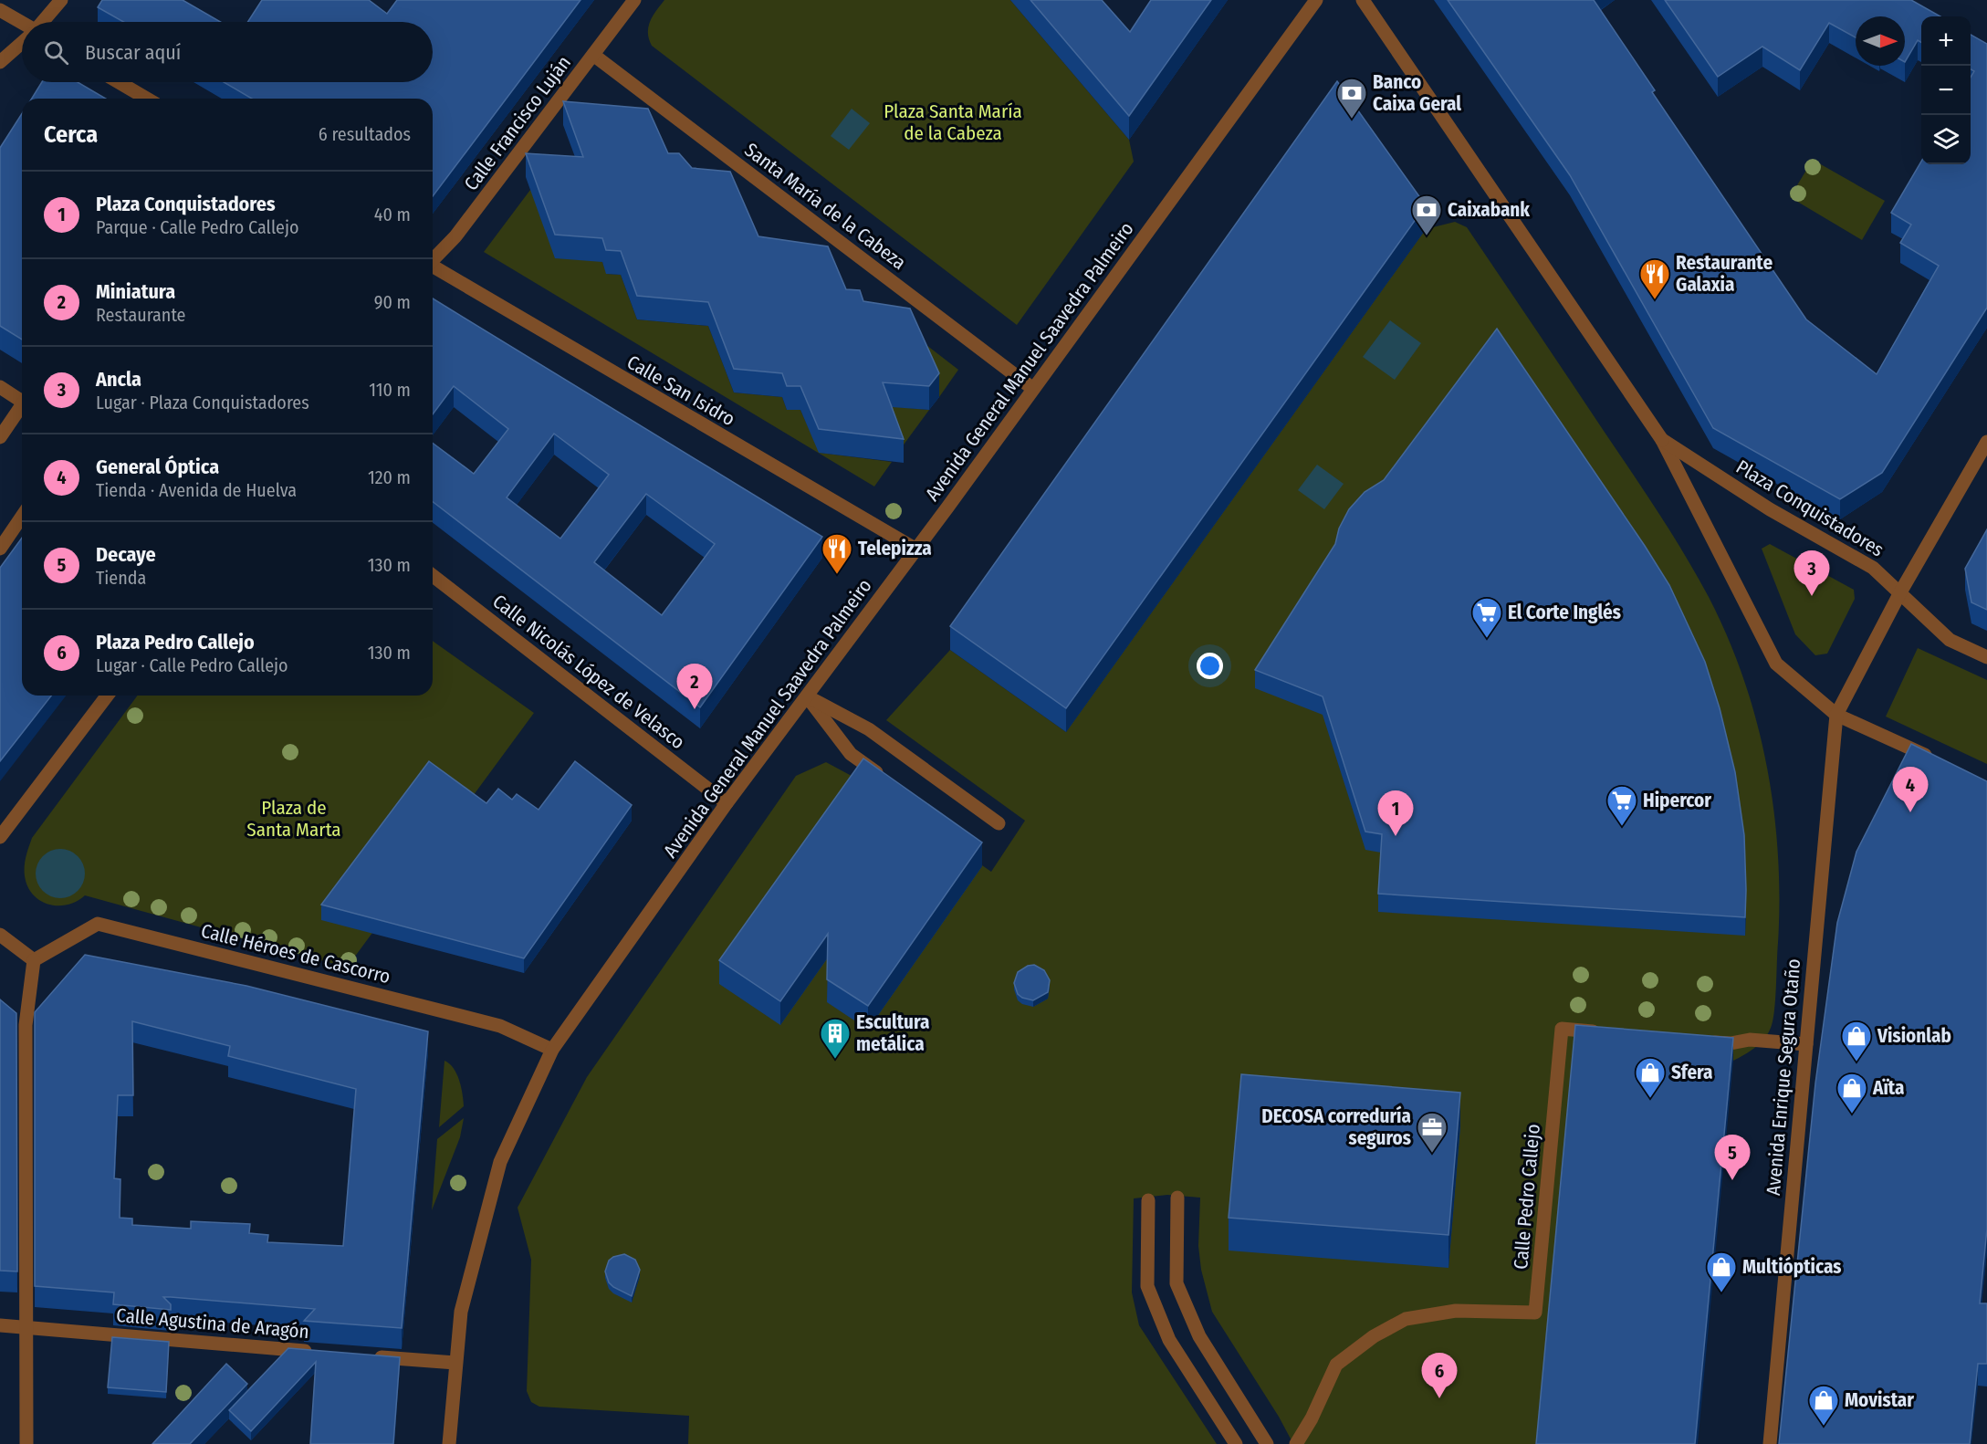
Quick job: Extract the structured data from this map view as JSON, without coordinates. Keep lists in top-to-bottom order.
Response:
{
  "streets": {
    "street": [
      "Calle Francisco Luján",
      "Santa María de la Cabeza",
      "Avenida General Manuel Saavedra Palmeiro",
      "Calle San Isidro",
      "Plaza Conquistadores",
      "Calle Nicolás López de Velasco",
      "Calle Héroes de Cascorro",
      "Avenida Enrique Segura Otaño",
      "Calle Pedro Callejo",
      "Calle Agustina de Aragón"
    ]
  },
  "crossings": [
    ["Calle Francisco Luján", "Santa María de la Cabeza"],
    ["Santa María de la Cabeza", "Avenida General Manuel Saavedra Palmeiro"],
    ["Avenida General Manuel Saavedra Palmeiro", "Calle San Isidro"],
    ["Avenida General Manuel Saavedra Palmeiro", "Calle Nicolás López de Velasco"],
    ["Avenida General Manuel Saavedra Palmeiro", "Calle Héroes de Cascorro"]
  ],
  "parks": ["Plaza Santa María de la Cabeza", "Plaza de Santa Marta"],
  "places": {
    "bank": ["Banco Caixa Geral", "Caixabank"],
    "restaurant": ["Restaurante Galaxia", "Telepizza"],
    "supermarket": ["El Corte Inglés", "Hipercor"],
    "building": ["Escultura metálica"],
    "shop": [
      "Visionlab",
      "Sfera",
      "Aïta",
      "Multiópticas",
      "Movistar"
    ],
    "office": ["DECOSA correduría seguros"]
  },
  "north": "right",
  "page": {
    "map_buttons": ["+", "−"],
    "search": "Buscar aquí",
    "heading": ["Cerca", "6 resultados"],
    "list": [
      {
        "mark": "1",
        "name": "Plaza Conquistadores",
        "note": "Parque · Calle Pedro Callejo",
        "value": "40 m"
      },
      {
        "mark": "2",
        "name": "Miniatura",
        "note": "Restaurante",
        "value": "90 m"
      },
      {
        "mark": "3",
        "name": "Ancla",
        "note": "Lugar · Plaza Conquistadores",
        "value": "110 m"
      },
      {
        "mark": "4",
        "name": "General Óptica",
        "note": "Tienda · Avenida de Huelva",
        "value": "120 m"
      },
      {
        "mark": "5",
        "name": "Decaye",
        "note": "Tienda",
        "value": "130 m"
      },
      {
        "mark": "6",
        "name": "Plaza Pedro Callejo",
        "note": "Lugar · Calle Pedro Callejo",
        "value": "130 m"
      }
    ],
    "pins": [
      "3",
      "2",
      "4",
      "1",
      "5",
      "6"
    ]
  }
}
